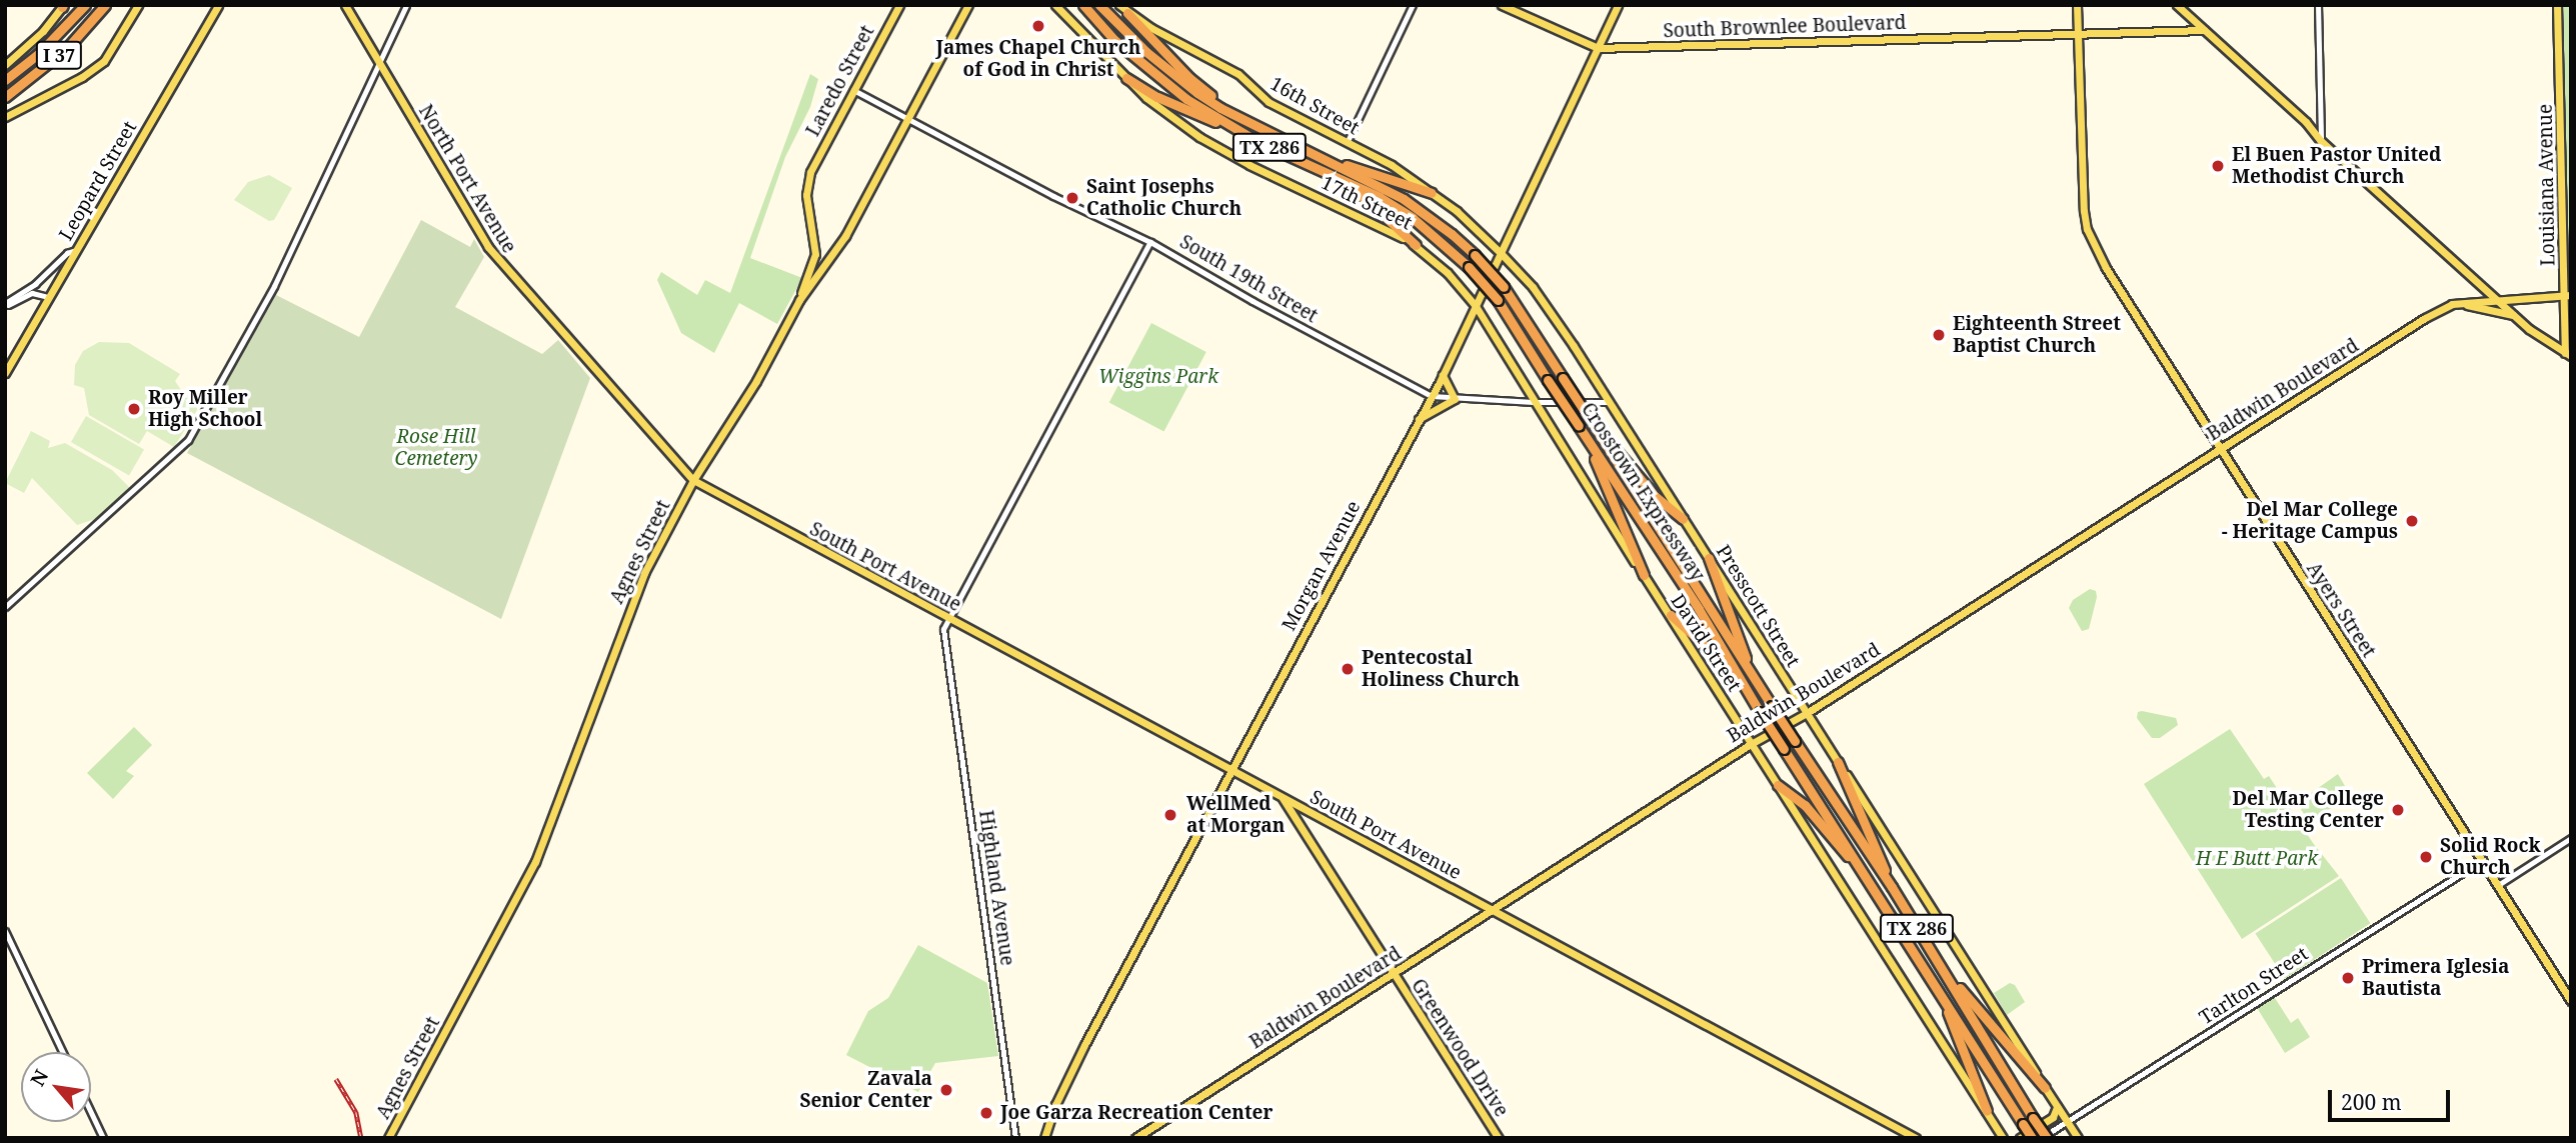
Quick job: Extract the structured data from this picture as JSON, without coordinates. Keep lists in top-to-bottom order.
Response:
{
  "streets": {
    "highway": ["I 37", "TX 286", "Crosstown Expressway"],
    "main road": [
      "South Brownlee Boulevard",
      "Laredo Street",
      "16th Street",
      "North Port Avenue",
      "Leopard Street",
      "Louisiana Avenue",
      "17th Street",
      "Baldwin Boulevard",
      "Agnes Street",
      "Morgan Avenue",
      "South Port Avenue",
      "Presscott Street",
      "Ayers Street",
      "David Street",
      "Greenwood Drive"
    ],
    "street": ["South 19th Street", "Highland Avenue", "Tarlton Street"]
  },
  "crossings": [
    ["South Brownlee Boulevard", "Morgan Avenue"],
    ["South Brownlee Boulevard", "Ayers Street"],
    ["Laredo Street", "South 19th Street"],
    ["Laredo Street", "Agnes Street"],
    ["16th Street", "Presscott Street"],
    ["North Port Avenue", "Agnes Street"],
    ["North Port Avenue", "South Port Avenue"],
    ["Louisiana Avenue", "Baldwin Boulevard"],
    ["17th Street", "Morgan Avenue"],
    ["17th Street", "David Street"],
    ["South 19th Street", "Agnes Street"],
    ["South 19th Street", "Morgan Avenue"],
    ["South 19th Street", "Presscott Street"],
    ["South 19th Street", "David Street"],
    ["Baldwin Boulevard", "South Port Avenue"],
    ["Baldwin Boulevard", "Presscott Street"],
    ["Baldwin Boulevard", "Ayers Street"],
    ["Baldwin Boulevard", "David Street"],
    ["Baldwin Boulevard", "Greenwood Drive"],
    ["Crosstown Expressway", "Tarlton Street"],
    ["Agnes Street", "South Port Avenue"],
    ["Morgan Avenue", "South Port Avenue"],
    ["Morgan Avenue", "Presscott Street"],
    ["Morgan Avenue", "David Street"],
    ["South Port Avenue", "Highland Avenue"],
    ["South Port Avenue", "Greenwood Drive"],
    ["Presscott Street", "Tarlton Street"],
    ["Ayers Street", "Tarlton Street"]
  ],
  "parks": ["Wiggins Park", "Rose Hill Cemetery", "H E Butt Park"],
  "places": [
    "James Chapel Church of God in Christ",
    "El Buen Pastor United Methodist Church",
    "Saint Josephs Catholic Church",
    "Eighteenth Street Baptist Church",
    "Roy Miller High School",
    "Del Mar College - Heritage Campus",
    "Pentecostal Holiness Church",
    "Del Mar College Testing Center",
    "WellMed at Morgan",
    "Solid Rock Church",
    "Primera Iglesia Bautista",
    "Zavala Senior Center",
    "Joe Garza Recreation Center"
  ],
  "scale_bar": "200 m",
  "north": "top left"
}
